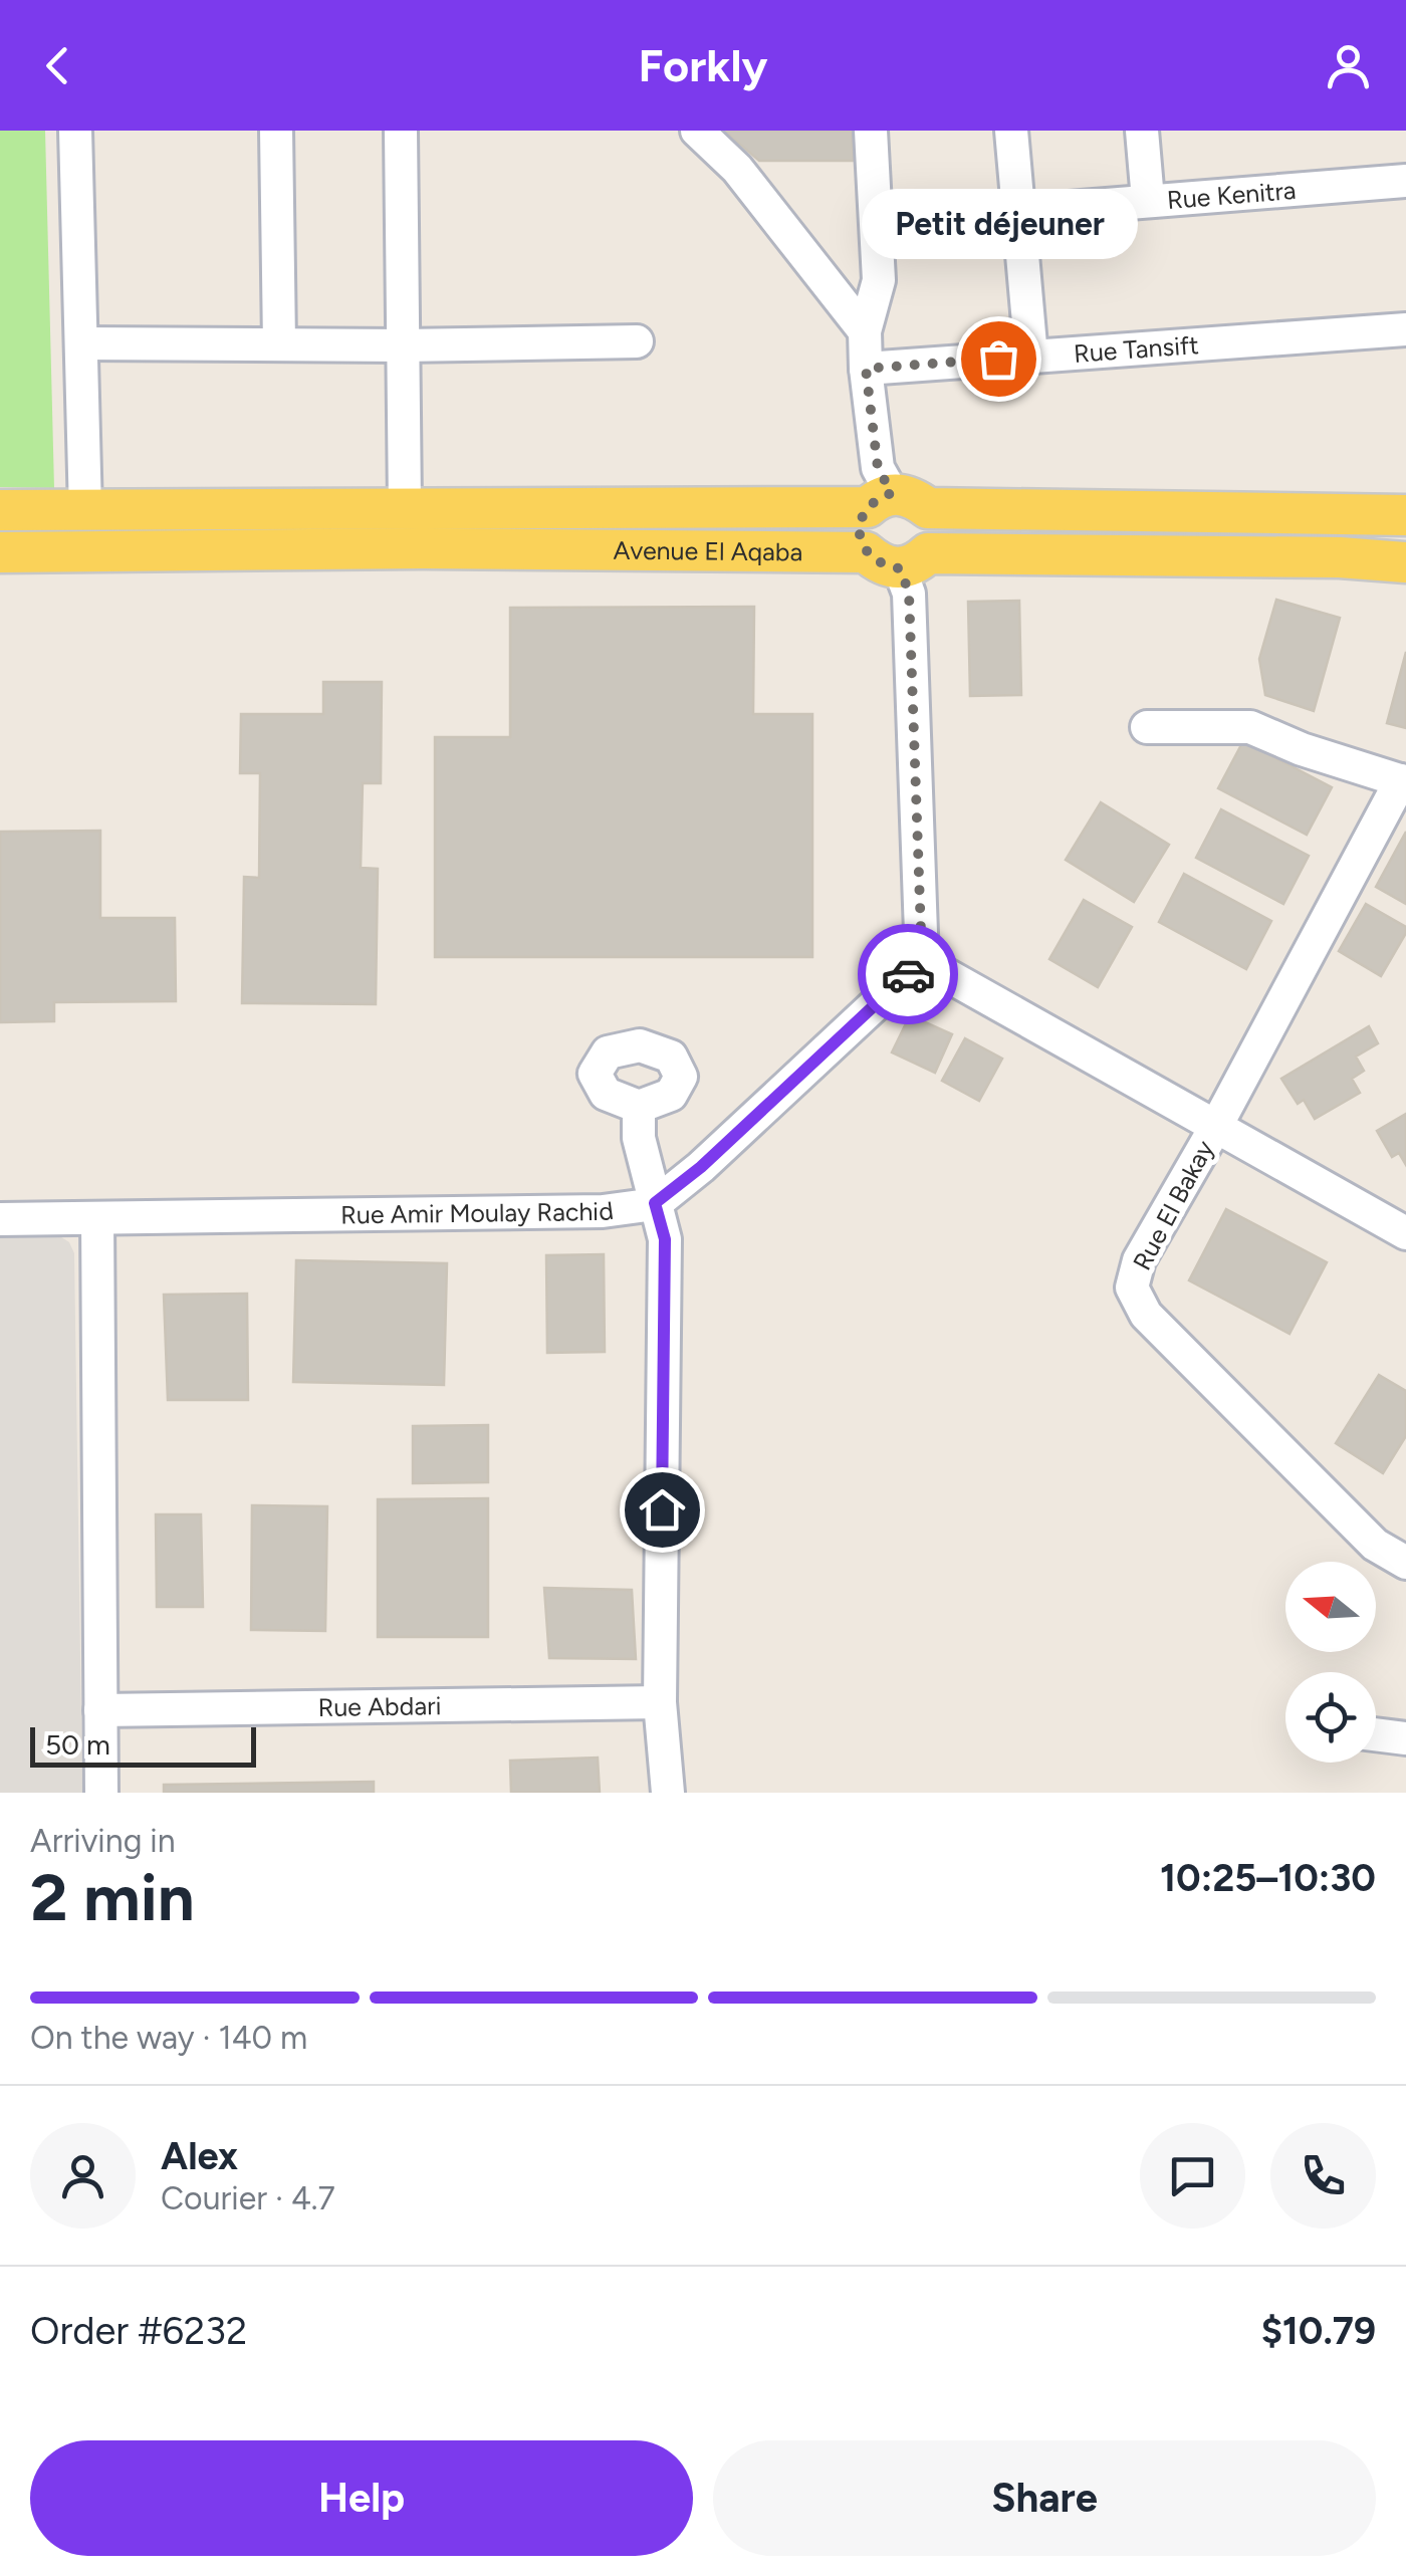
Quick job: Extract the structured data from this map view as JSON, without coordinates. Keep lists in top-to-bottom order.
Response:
{
  "streets": {
    "main road": ["Avenue El Aqaba"],
    "street": [
      "Rue Kenitra",
      "Rue Tansift",
      "Rue El Bakay",
      "Rue Amir Moulay Rachid",
      "Rue Abdari"
    ]
  },
  "places": ["Petit déjeuner"],
  "scale_bar": "50 m",
  "north": "left",
  "page": {
    "header": "Forkly",
    "bubble": "Petit déjeuner",
    "scale": "50 m",
    "heading": ["2 min", "Arriving in", "10:25–10:30"],
    "panel": [
      "Alex",
      "Courier · 4.7",
      "Order #6232",
      "$10.79"
    ],
    "bar": "On the way · 140 m",
    "buttons": ["Help", "Share"]
  }
}
